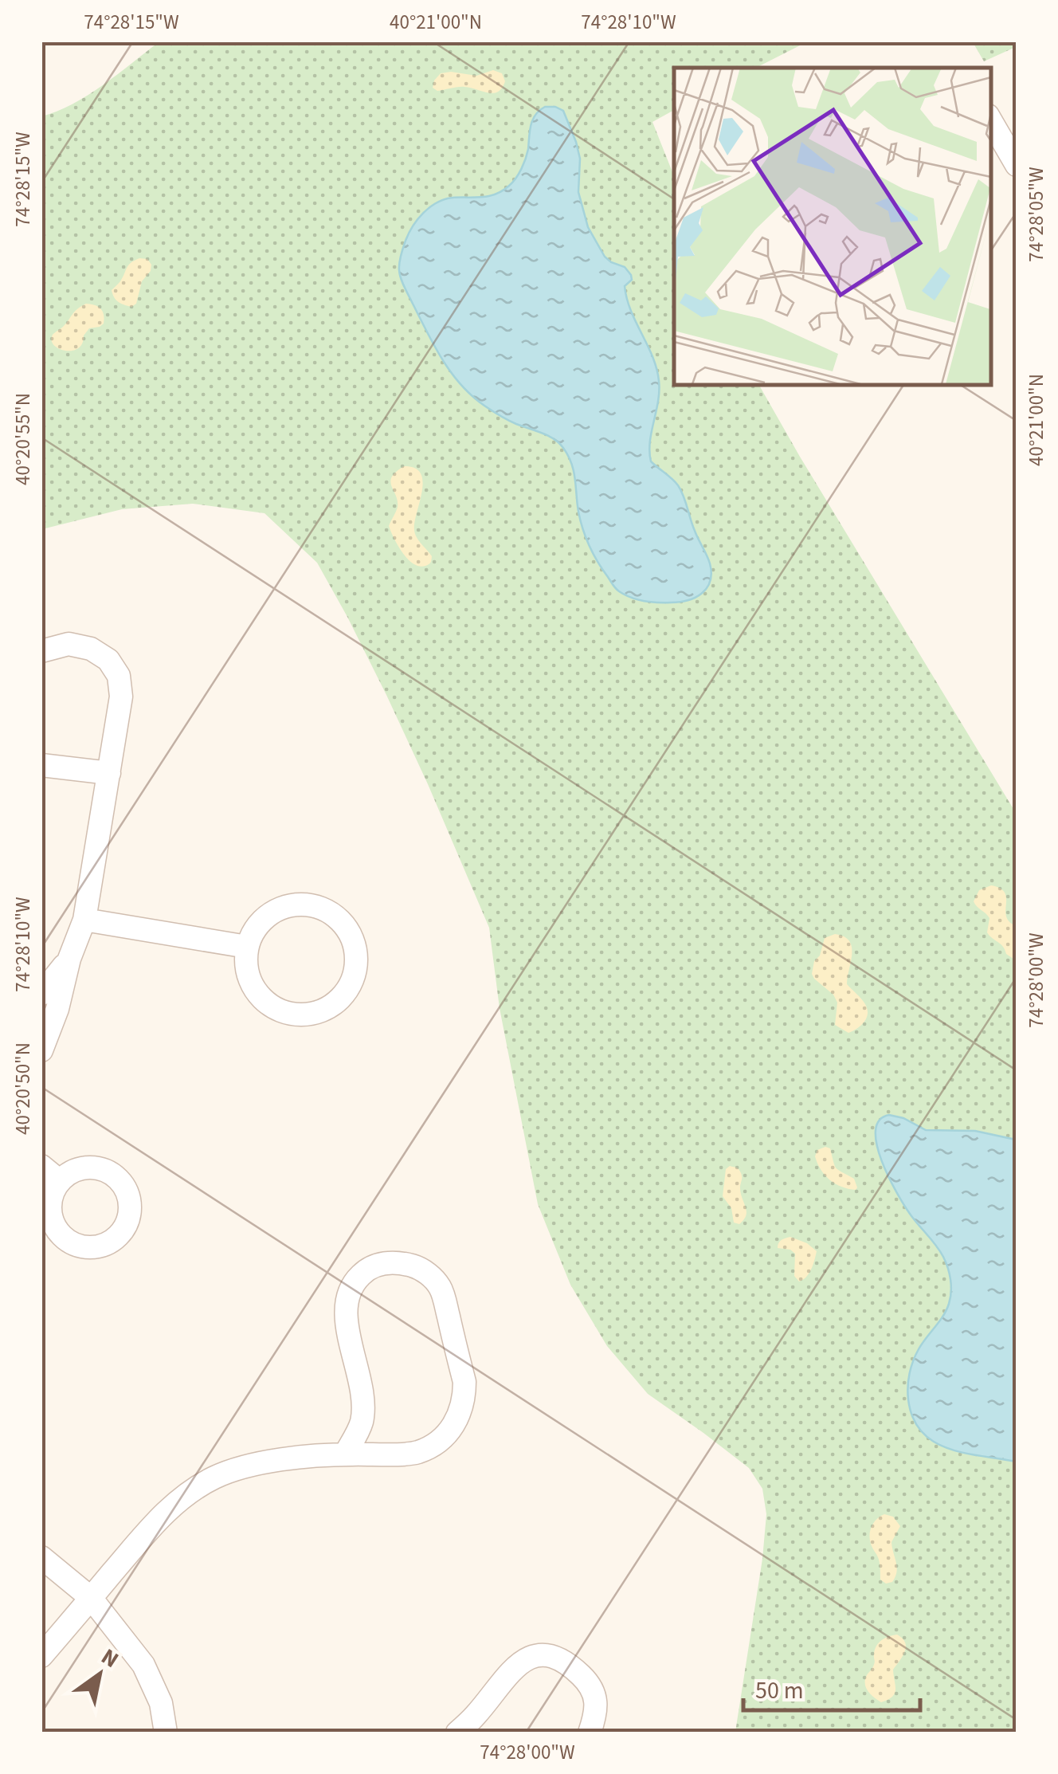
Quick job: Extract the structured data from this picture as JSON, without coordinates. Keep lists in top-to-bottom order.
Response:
{
  "scale_bar": "50 m",
  "north": "top right",
  "coordinates": [
    "74°28'15\"W",
    "40°21'00\"N",
    "74°28'10\"W",
    "74°28'05\"W",
    "40°20'55\"N",
    "74°28'00\"W",
    "40°20'50\"N"
  ]
}
